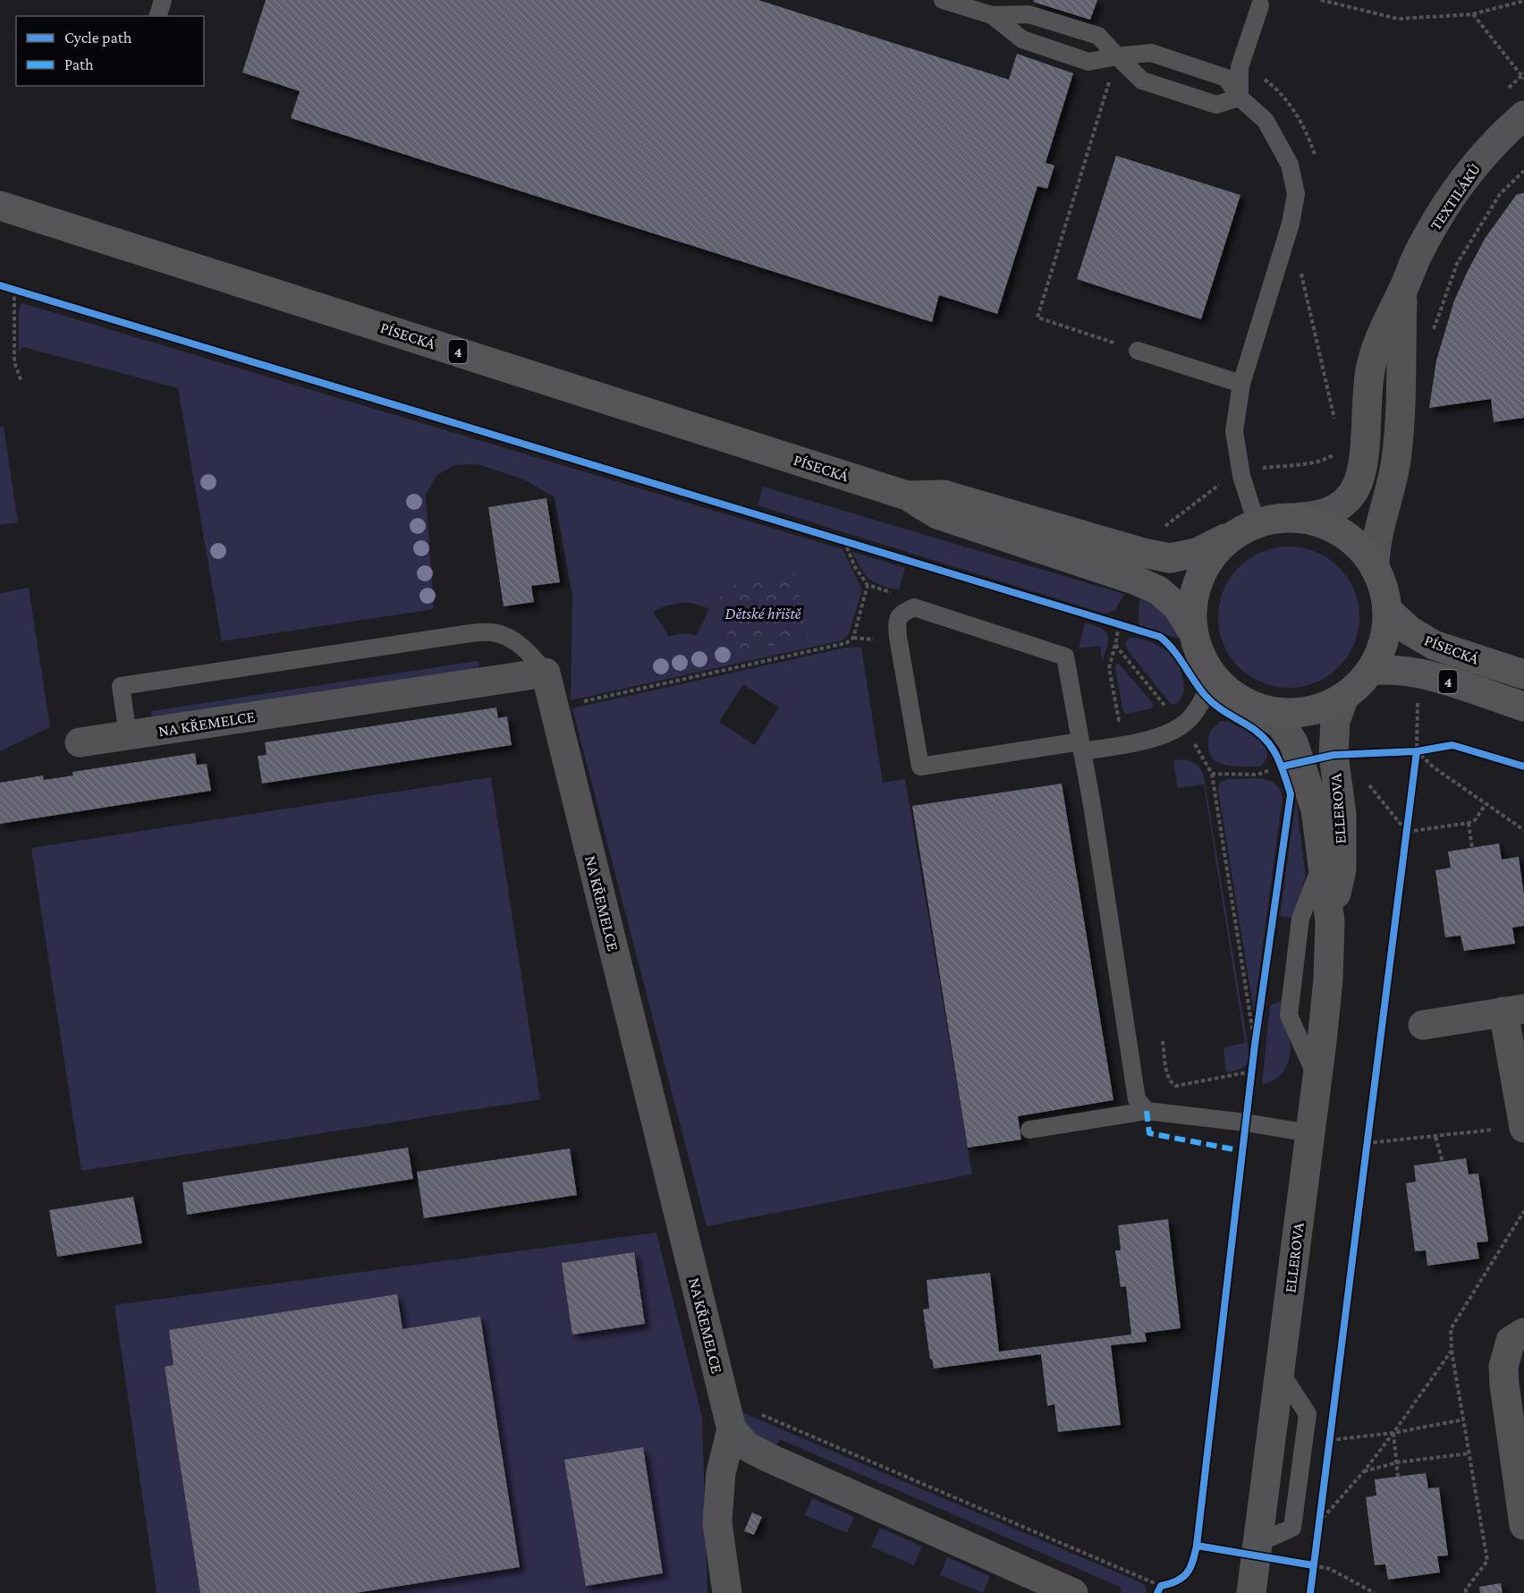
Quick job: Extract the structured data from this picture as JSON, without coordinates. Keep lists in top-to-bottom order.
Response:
{
  "streets": {
    "main road": ["PÍSECKÁ", "4"],
    "street": ["TEXTILÁKŮ", "NA KŘEMELCE", "ELLEROVA"]
  },
  "parks": ["Dětské hřiště"],
  "legend": ["Cycle path", "Path"]
}
